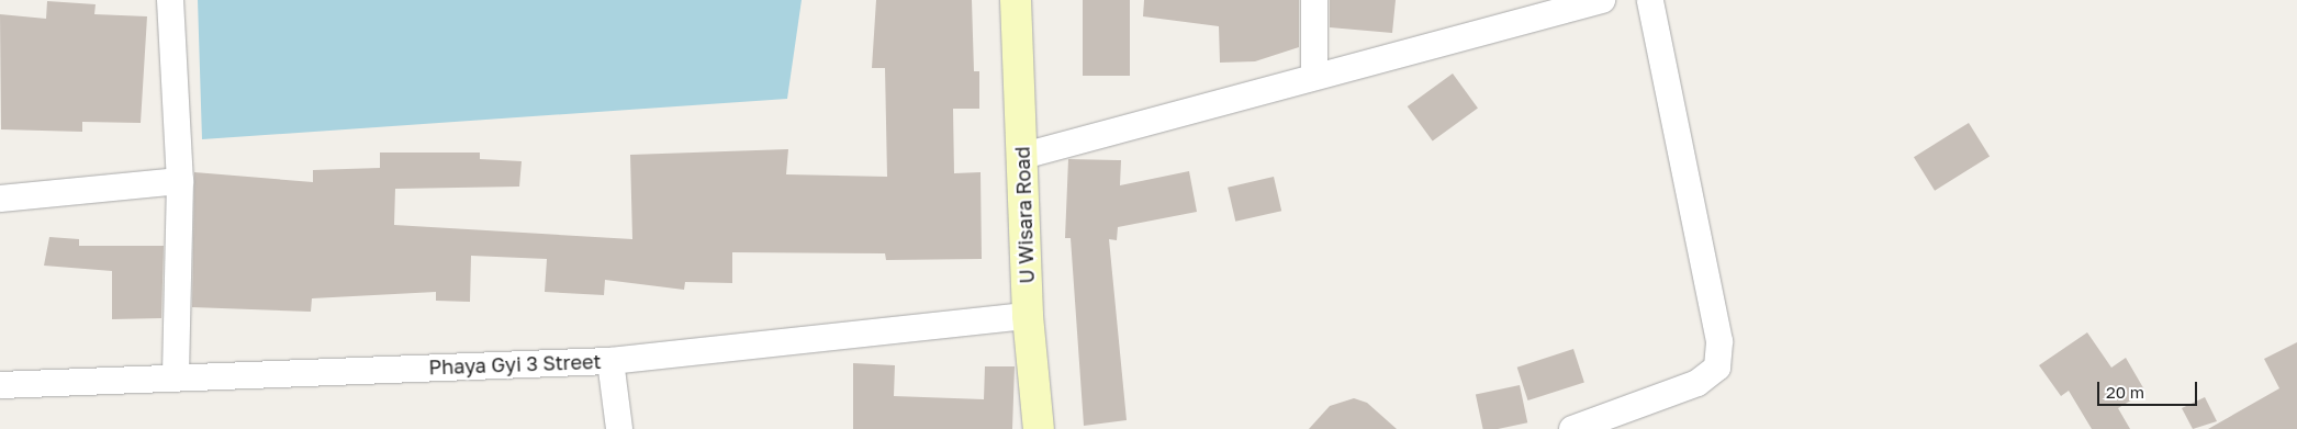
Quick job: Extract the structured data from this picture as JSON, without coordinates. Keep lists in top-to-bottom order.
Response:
{
  "streets": {
    "street": ["U Wisara Road", "Phaya Gyi 3 Street"]
  },
  "crossings": [
    ["U Wisara Road", "Phaya Gyi 3 Street"]
  ],
  "scale_bar": "20 m"
}
